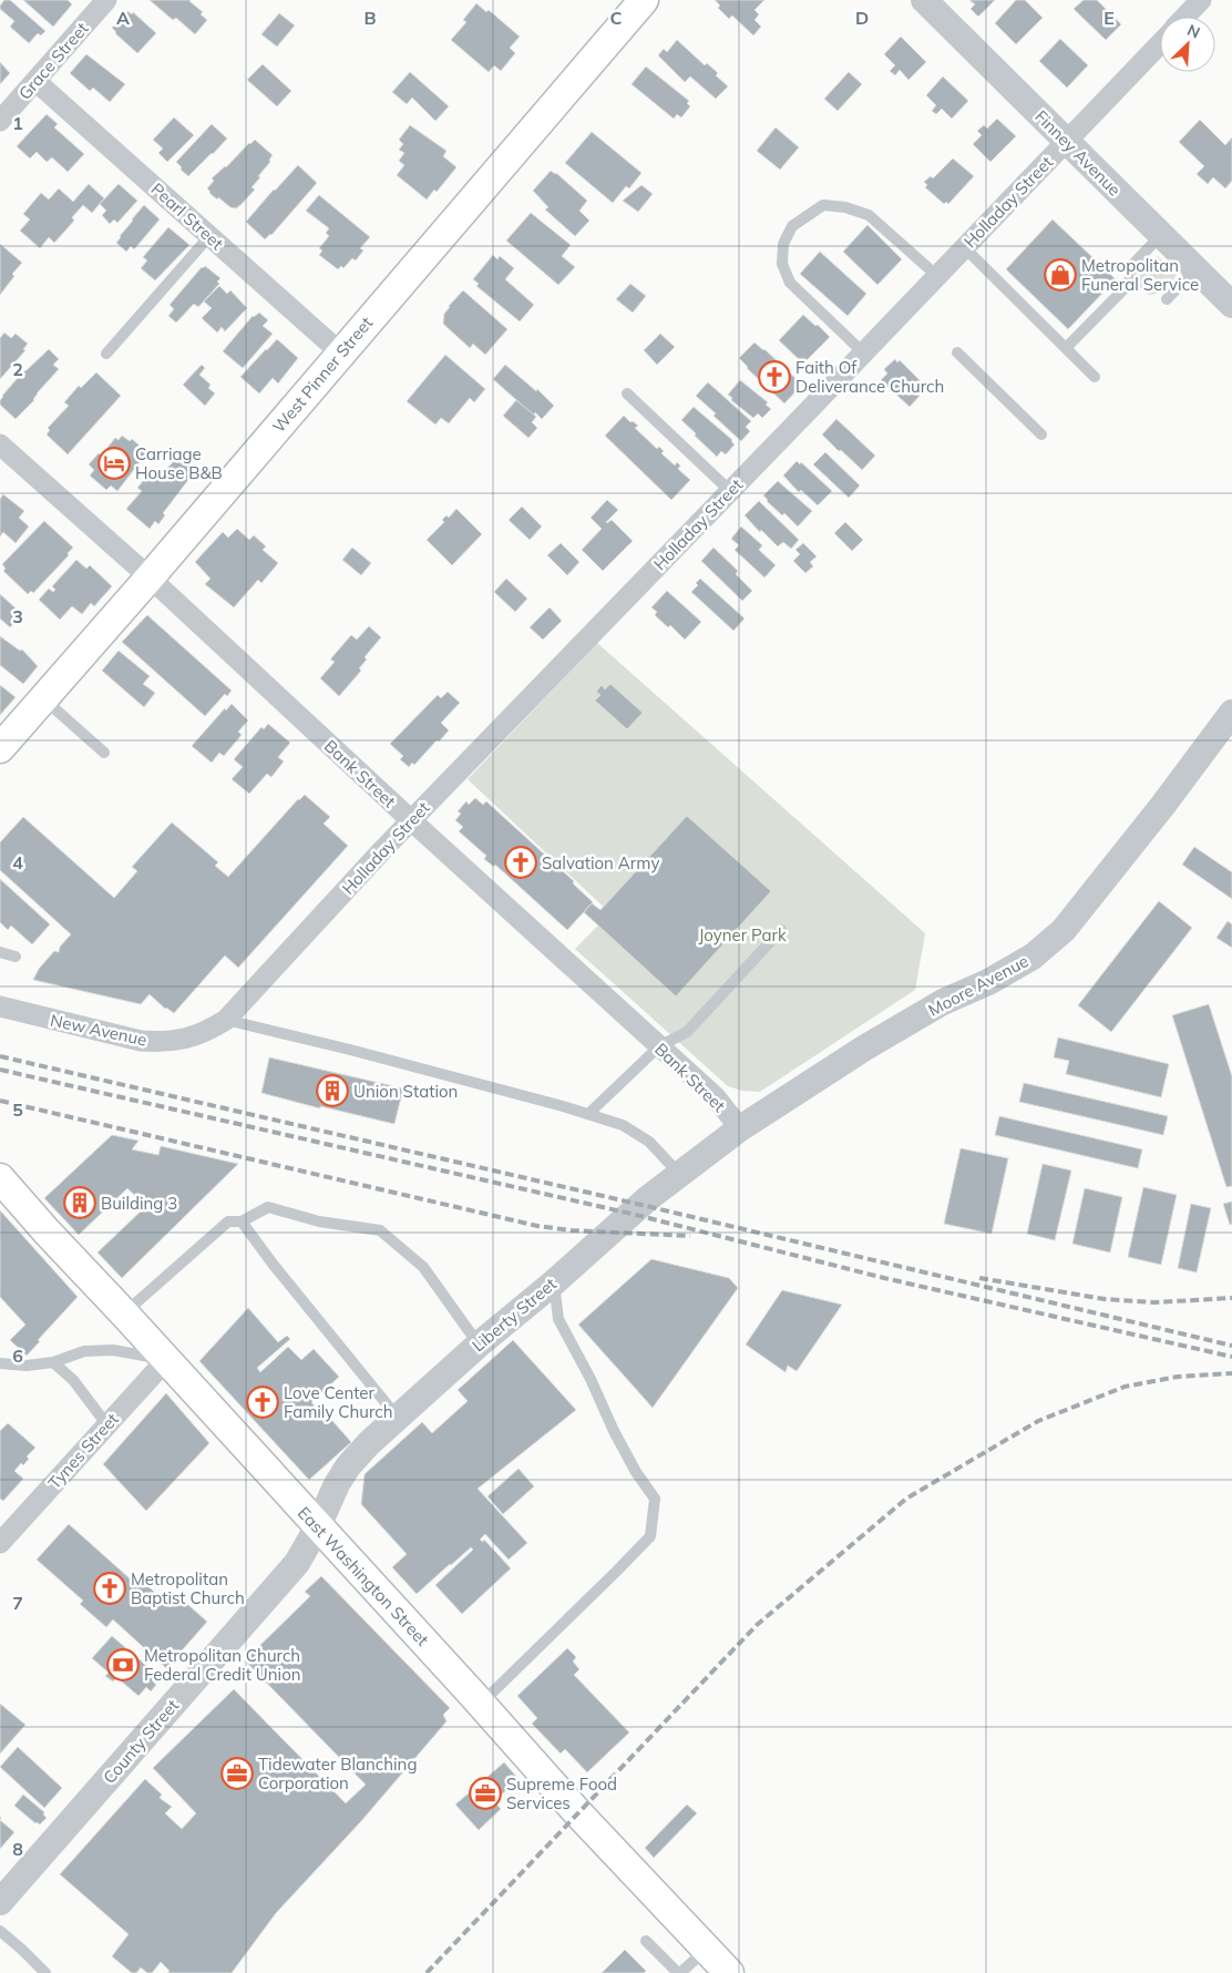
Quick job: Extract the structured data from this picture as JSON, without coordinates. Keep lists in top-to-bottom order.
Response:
{
  "streets": {
    "main road": ["West Pinner Street", "East Washington Street"],
    "street": [
      "Grace Street",
      "Finney Avenue",
      "Holladay Street",
      "Pearl Street",
      "Bank Street",
      "Moore Avenue",
      "New Avenue",
      "Liberty Street",
      "Tynes Street",
      "County Street"
    ]
  },
  "crossings": [
    ["Grace Street", "Pearl Street"],
    ["Finney Avenue", "Holladay Street"],
    ["Holladay Street", "Bank Street"],
    ["Holladay Street", "New Avenue"],
    ["Pearl Street", "West Pinner Street"],
    ["West Pinner Street", "Bank Street"],
    ["Bank Street", "Moore Avenue"],
    ["Bank Street", "Liberty Street"],
    ["Moore Avenue", "Liberty Street"],
    ["Liberty Street", "East Washington Street"],
    ["Liberty Street", "County Street"],
    ["Tynes Street", "East Washington Street"],
    ["East Washington Street", "County Street"]
  ],
  "parks": ["Joyner Park"],
  "places": {
    "shop": ["Metropolitan Funeral Service"],
    "church": [
      "Faith Of Deliverance Church",
      "Salvation Army",
      "Love Center Family Church",
      "Metropolitan Baptist Church"
    ],
    "hotel": ["Carriage House B&B"],
    "building": ["Union Station", "Building 3"],
    "bank": ["Metropolitan Church Federal Credit Union"],
    "office": ["Tidewater Blanching Corporation", "Supreme Food Services"]
  },
  "north": "top right",
  "grid": {
    "columns": [
      "A",
      "B",
      "C",
      "D",
      "E"
    ],
    "rows": [
      "1",
      "2",
      "3",
      "4",
      "5",
      "6",
      "7",
      "8"
    ]
  }
}
